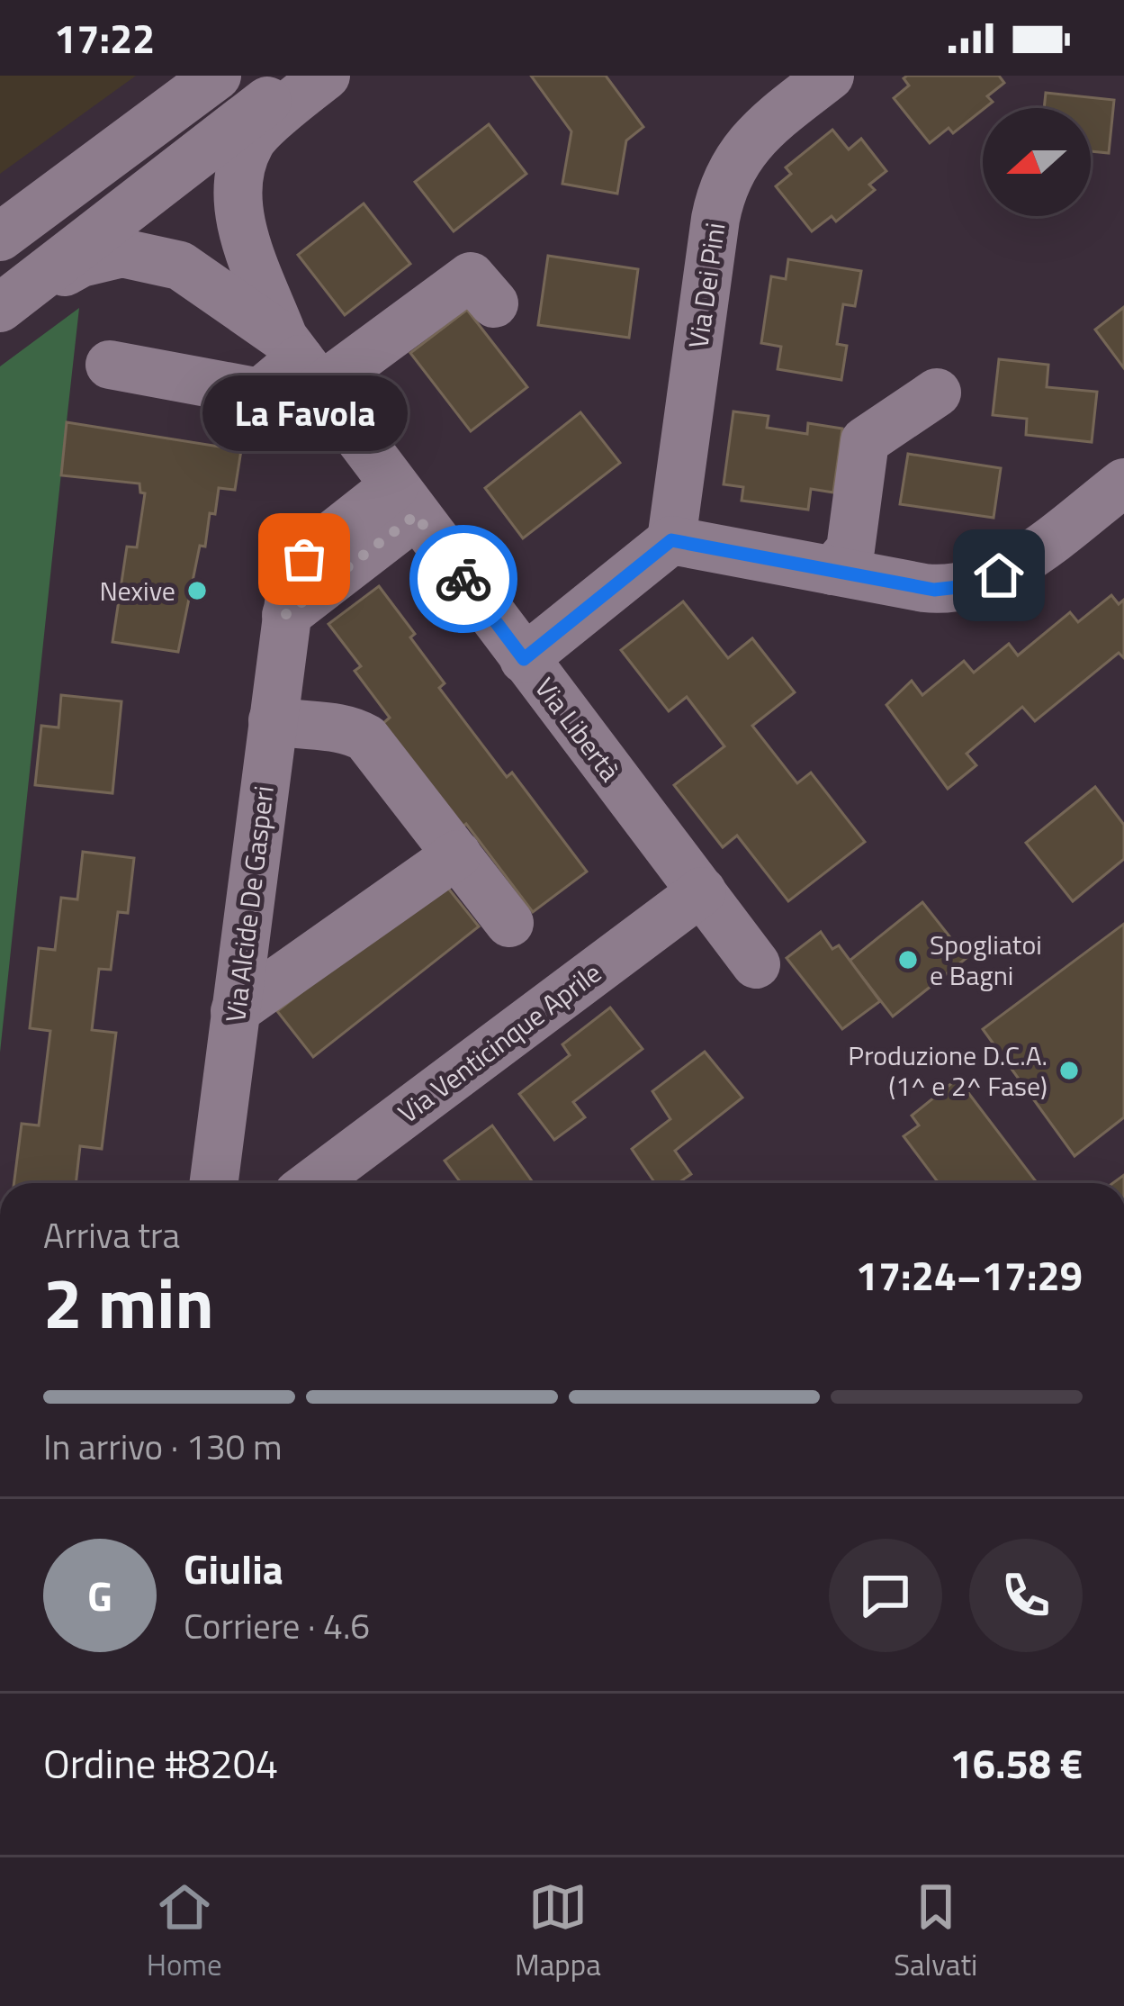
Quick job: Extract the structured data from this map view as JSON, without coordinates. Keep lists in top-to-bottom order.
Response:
{
  "streets": {
    "street": [
      "Via Dei Pini",
      "Via Libertà",
      "Via Alcide De Gasperi",
      "Via Venticinque Aprile"
    ]
  },
  "crossings": [
    ["Via Libertà", "Via Alcide De Gasperi"],
    ["Via Libertà", "Via Venticinque Aprile"]
  ],
  "places": [
    "La Favola",
    "Nexive",
    "Spogliatoi e Bagni",
    "Produzione D.C.A. (1^ e 2^ Fase)"
  ],
  "north": "left",
  "page": {
    "status": "17:22",
    "bubble": "La Favola",
    "heading": ["2 min", "Arriva tra", "17:24–17:29"],
    "panel": [
      "Giulia",
      "Corriere · 4.6",
      "Ordine #8204",
      "16.58 €"
    ],
    "bar": "In arrivo · 130 m",
    "round": "G",
    "tabs": ["Home", "Mappa", "Salvati"]
  }
}
